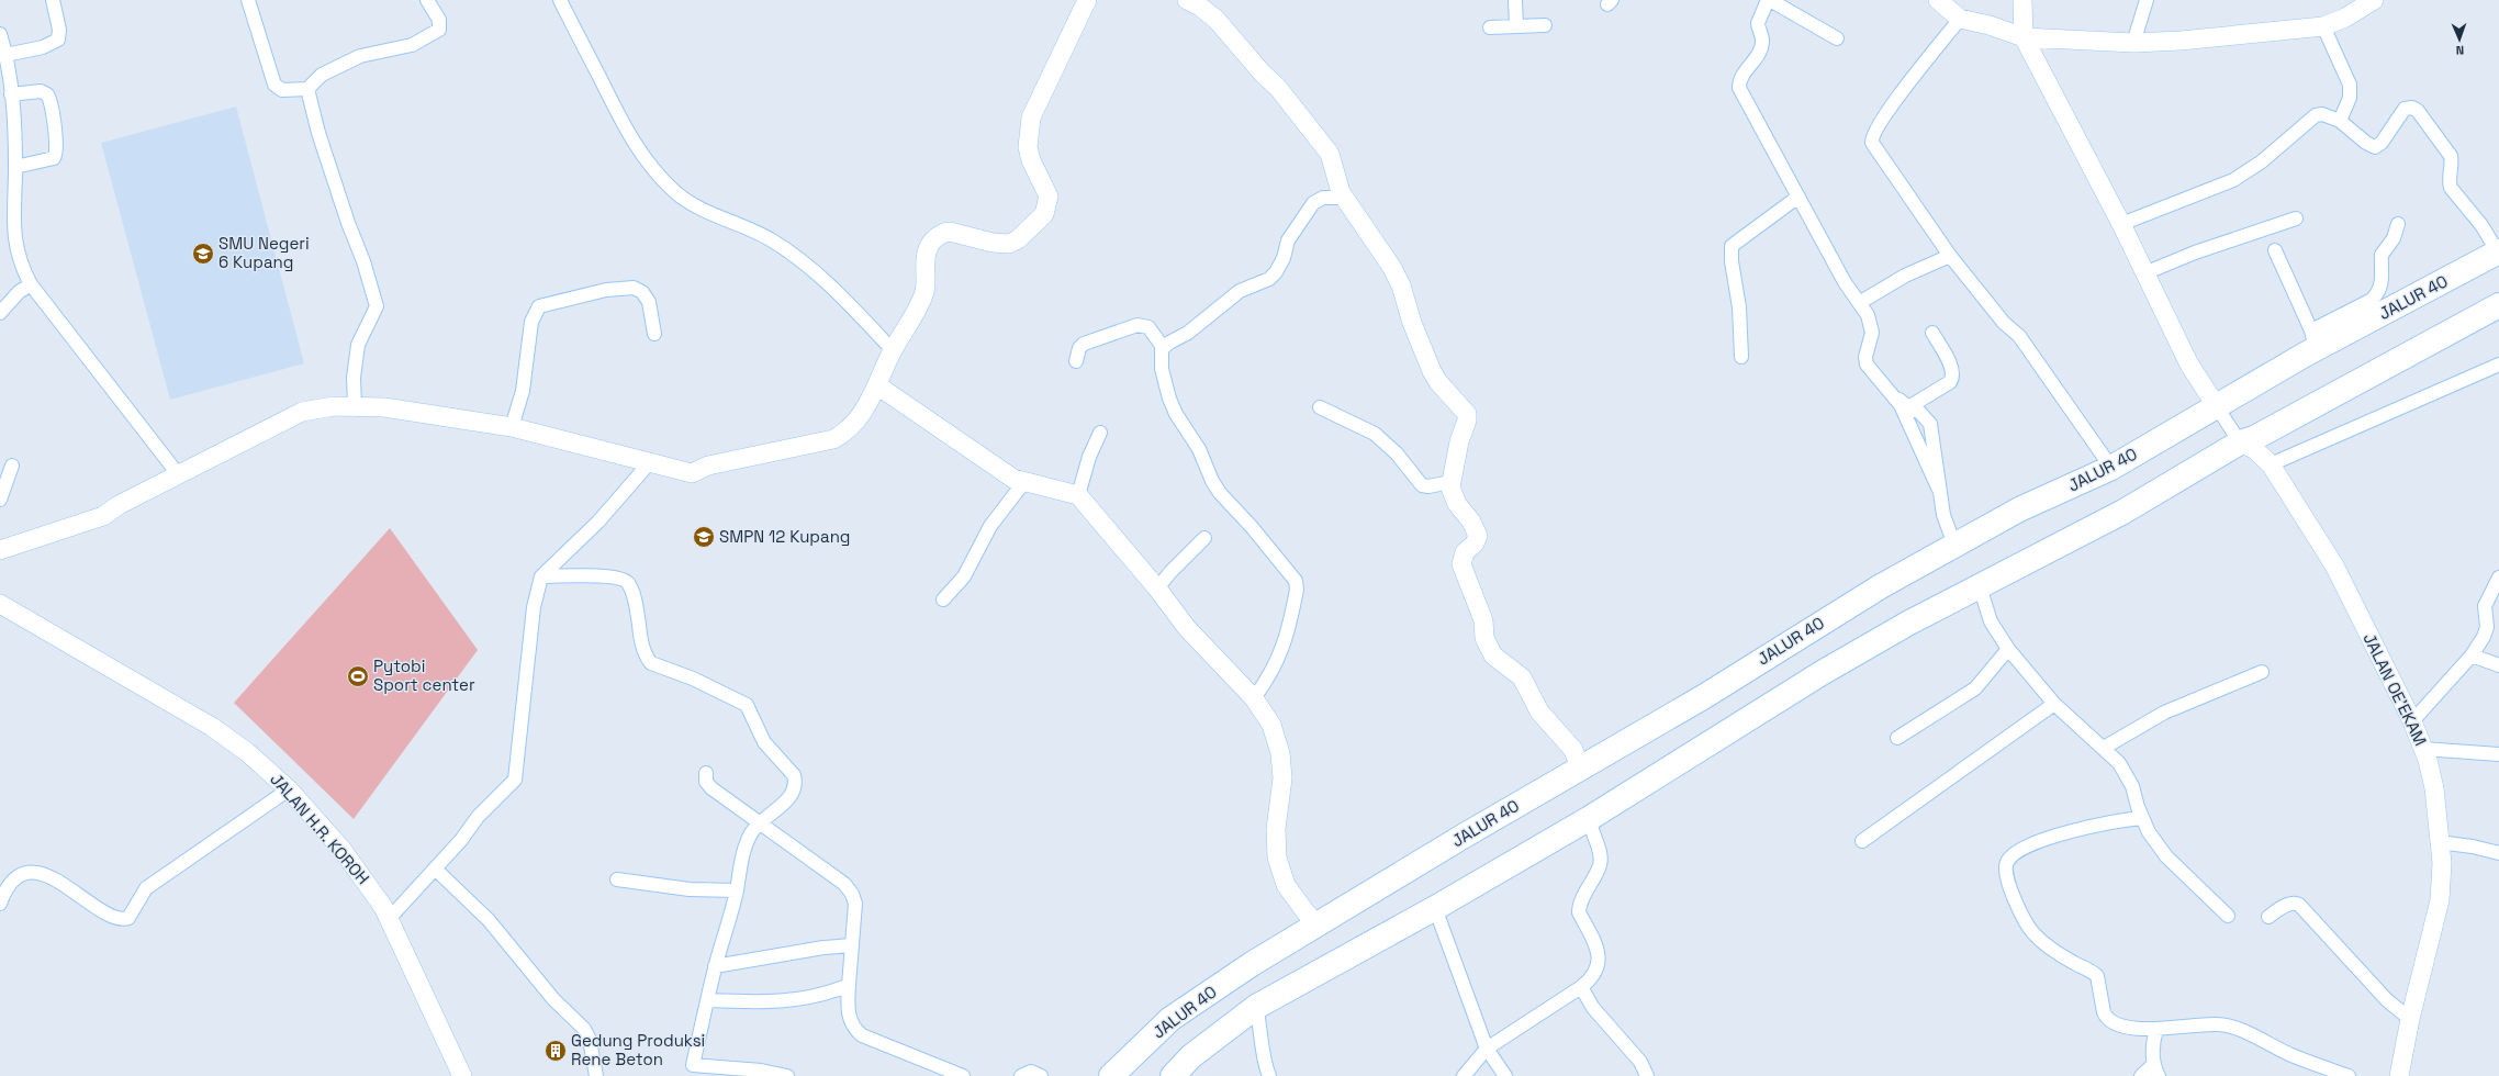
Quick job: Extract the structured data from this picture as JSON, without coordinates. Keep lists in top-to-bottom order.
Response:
{
  "streets": {
    "highway": ["JALUR 40"],
    "street": ["JALAN OE'EKAM", "JALAN H.R. KOROH"]
  },
  "places": {
    "school or university": ["SMU Negeri 6 Kupang", "SMPN 12 Kupang"],
    "sports": ["Pytobi Sport center"],
    "building": ["Gedung Produksi Rene Beton"]
  },
  "north": "bottom"
}
